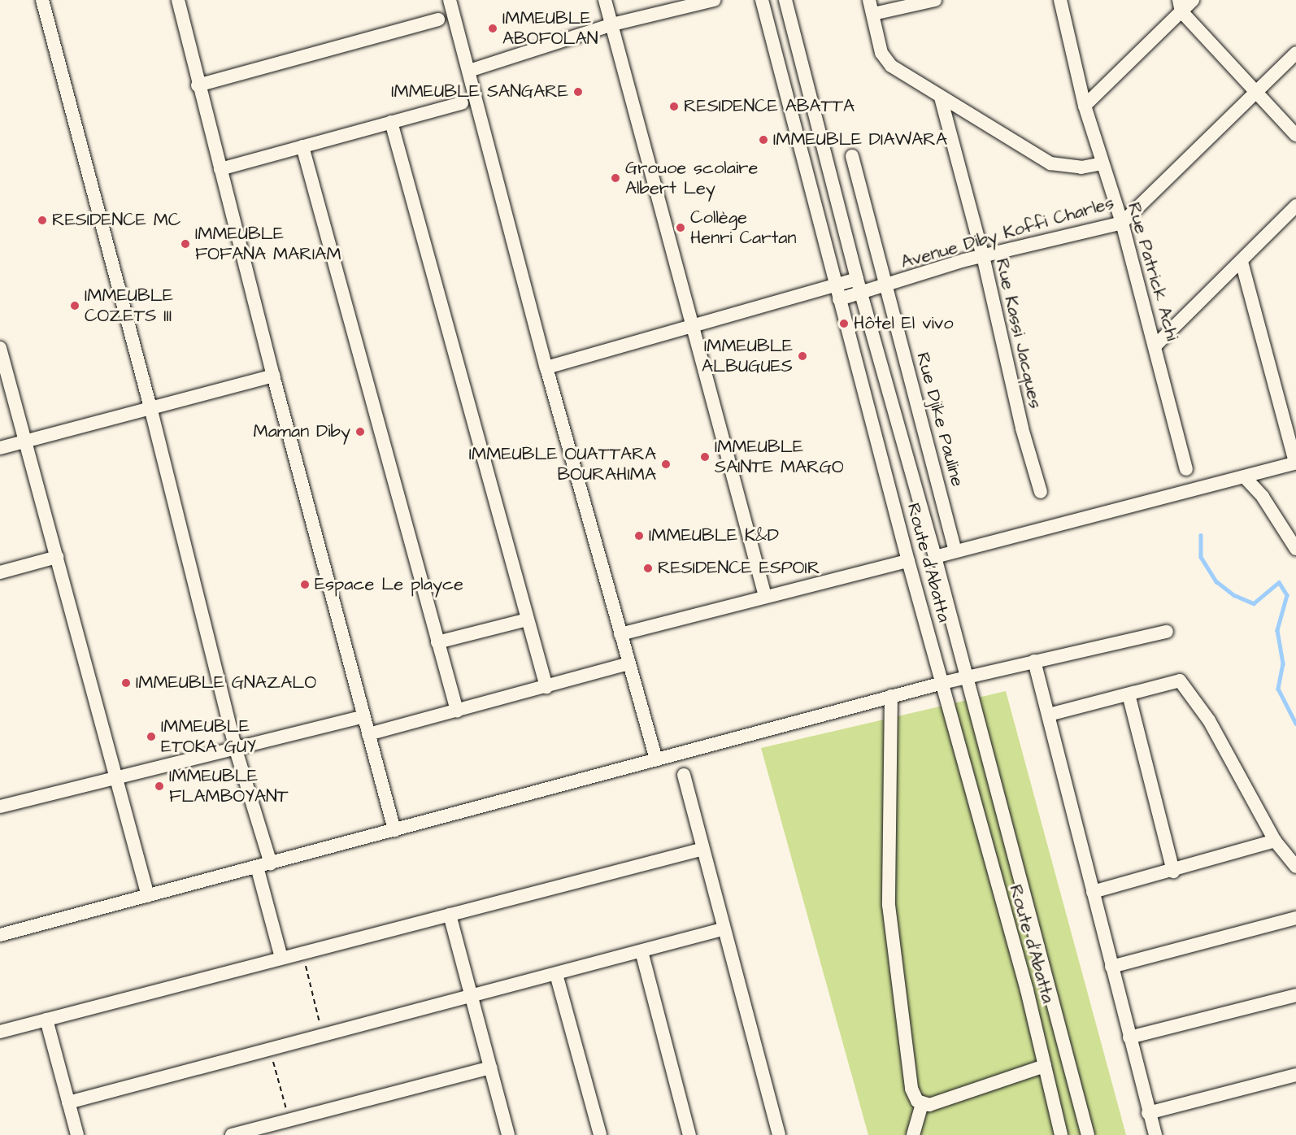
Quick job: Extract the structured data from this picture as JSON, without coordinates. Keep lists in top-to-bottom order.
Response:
{
  "streets": {
    "street": [
      "Avenue Diby Koffi Charles",
      "Rue Patrick Achi",
      "Rue Kassi Jacques",
      "Rue Djike Pauline",
      "Route d'Abatta"
    ]
  },
  "crossings": [
    ["Avenue Diby Koffi Charles", "Rue Patrick Achi"],
    ["Avenue Diby Koffi Charles", "Rue Kassi Jacques"],
    ["Avenue Diby Koffi Charles", "Rue Djike Pauline"],
    ["Avenue Diby Koffi Charles", "Route d'Abatta"]
  ],
  "places": [
    "IMMEUBLE ABOFOLAN",
    "IMMEUBLE SANGARE",
    "RESIDENCE ABATTA",
    "IMMEUBLE DIAWARA",
    "Grouoe scolaire Albert Ley",
    "RESIDENCE MC",
    "Collège Henri Cartan",
    "IMMEUBLE FOFANA MARIAM",
    "IMMEUBLE COZETS III",
    "Hôtel El vivo",
    "IMMEUBLE ALBUGUES",
    "Maman Diby",
    "IMMEUBLE SAINTE MARGO",
    "IMMEUBLE OUATTARA BOURAHIMA",
    "IMMEUBLE K&D",
    "RESIDENCE ESPOIR",
    "Espace Le playce",
    "IMMEUBLE GNAZALO",
    "IMMEUBLE ETOKA GUY",
    "IMMEUBLE FLAMBOYANT"
  ]
}
